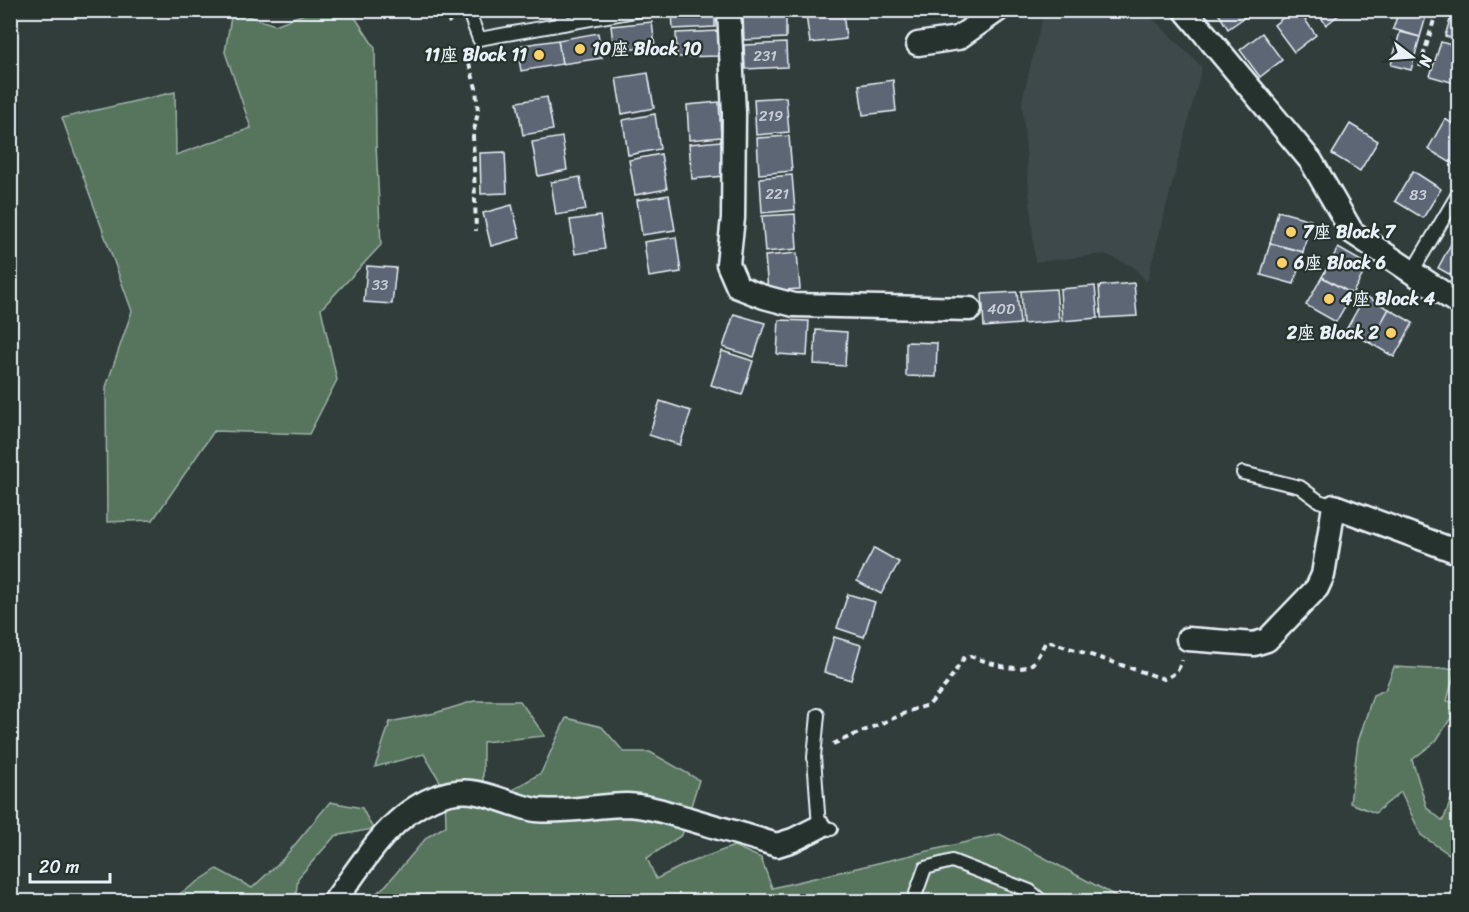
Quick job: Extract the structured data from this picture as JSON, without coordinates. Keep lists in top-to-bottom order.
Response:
{
  "places": [
    "10座 Block 10",
    "11座 Block 11",
    "7座 Block 7",
    "6座 Block 6",
    "4座 Block 4",
    "2座 Block 2"
  ],
  "house_numbers": [
    "231",
    "219",
    "221",
    "83",
    "33",
    "40D"
  ],
  "scale_bar": "20 m",
  "north": "right"
}
